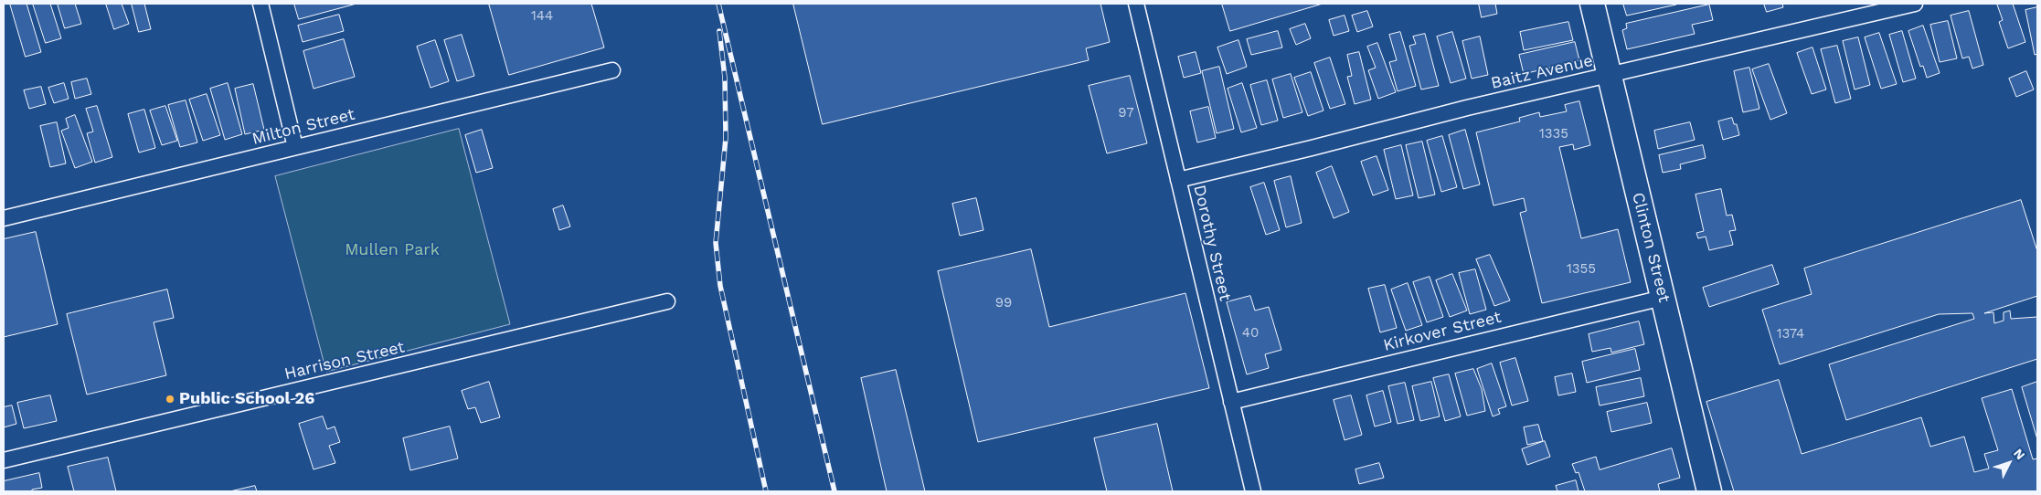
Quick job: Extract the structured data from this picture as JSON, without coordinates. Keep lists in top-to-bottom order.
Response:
{
  "streets": {
    "main road": ["Clinton Street"],
    "street": [
      "Baitz Avenue",
      "Milton Street",
      "Dorothy Street",
      "Kirkover Street",
      "Harrison Street"
    ]
  },
  "crossings": [
    ["Baitz Avenue", "Dorothy Street"],
    ["Baitz Avenue", "Clinton Street"],
    ["Dorothy Street", "Kirkover Street"],
    ["Clinton Street", "Kirkover Street"]
  ],
  "parks": ["Mullen Park"],
  "places": ["Public School 26"],
  "house_numbers": [
    "144",
    "97",
    "1335",
    "1355",
    "99",
    "40",
    "1374"
  ],
  "north": "top right"
}
